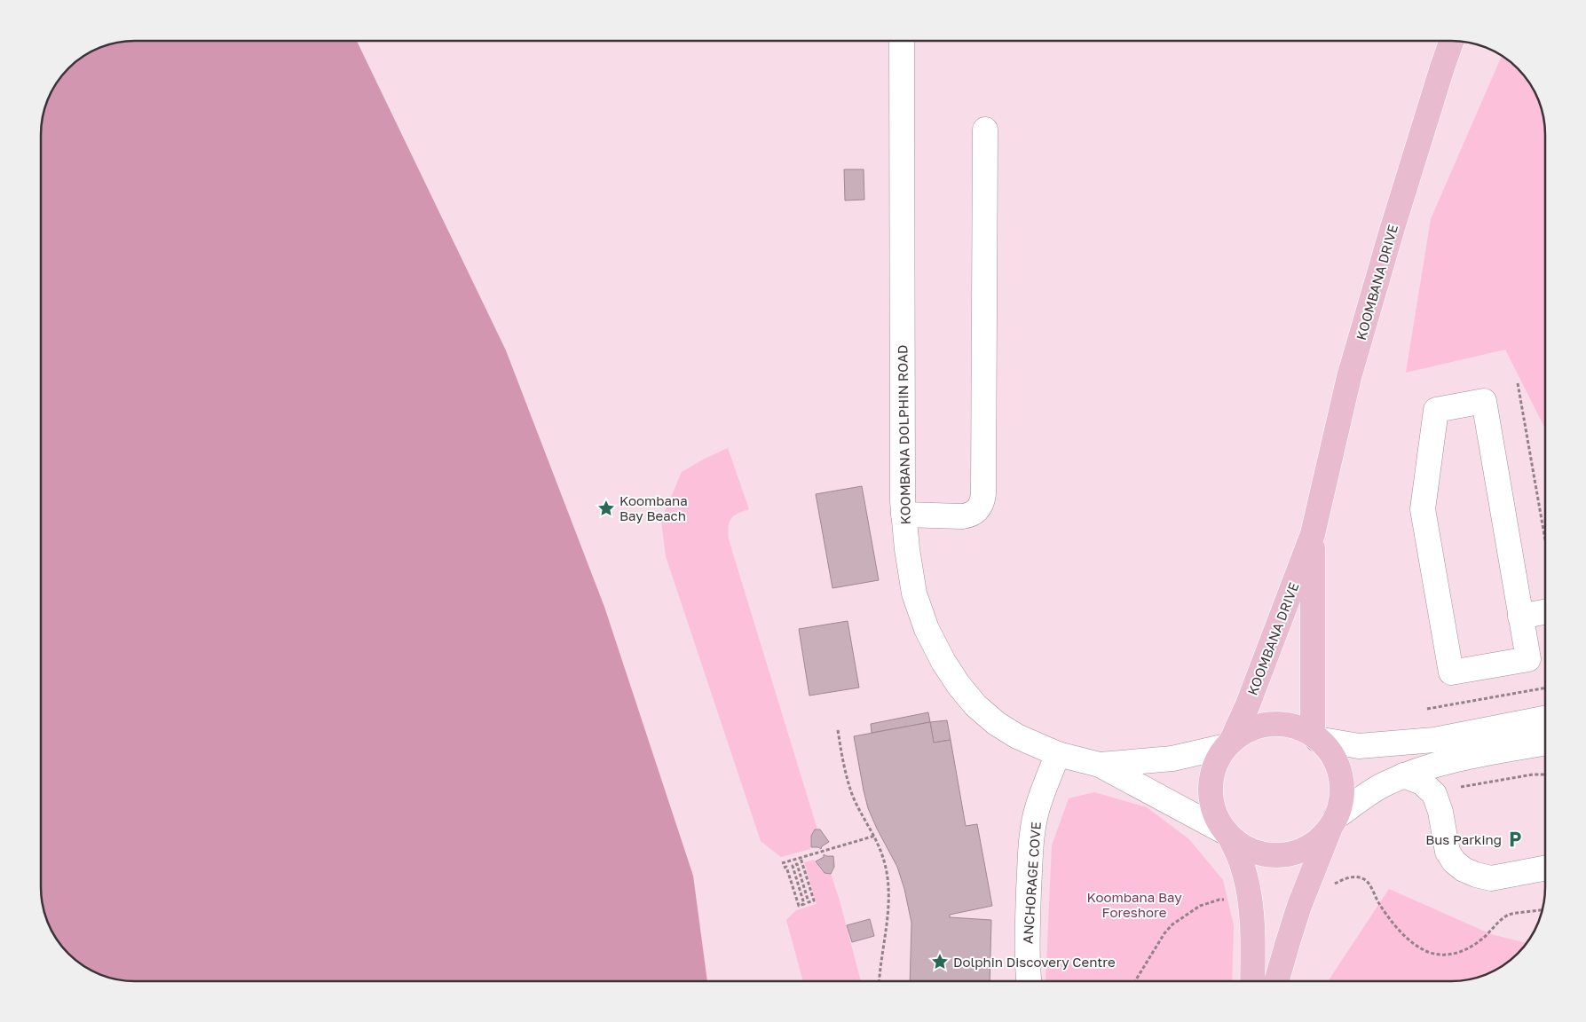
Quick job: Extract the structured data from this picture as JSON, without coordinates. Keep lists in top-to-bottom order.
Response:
{
  "streets": {
    "main road": ["KOOMBANA DRIVE"],
    "street": ["KOOMBANA DOLPHIN ROAD", "ANCHORAGE COVE"]
  },
  "crossings": [
    ["KOOMBANA DRIVE", "KOOMBANA DOLPHIN ROAD"],
    ["KOOMBANA DOLPHIN ROAD", "ANCHORAGE COVE"]
  ],
  "parks": ["Koombana Bay Foreshore"],
  "places": {
    "place": ["Koombana Bay Beach", "Dolphin Discovery Centre"],
    "parking": ["Bus Parking"]
  }
}
